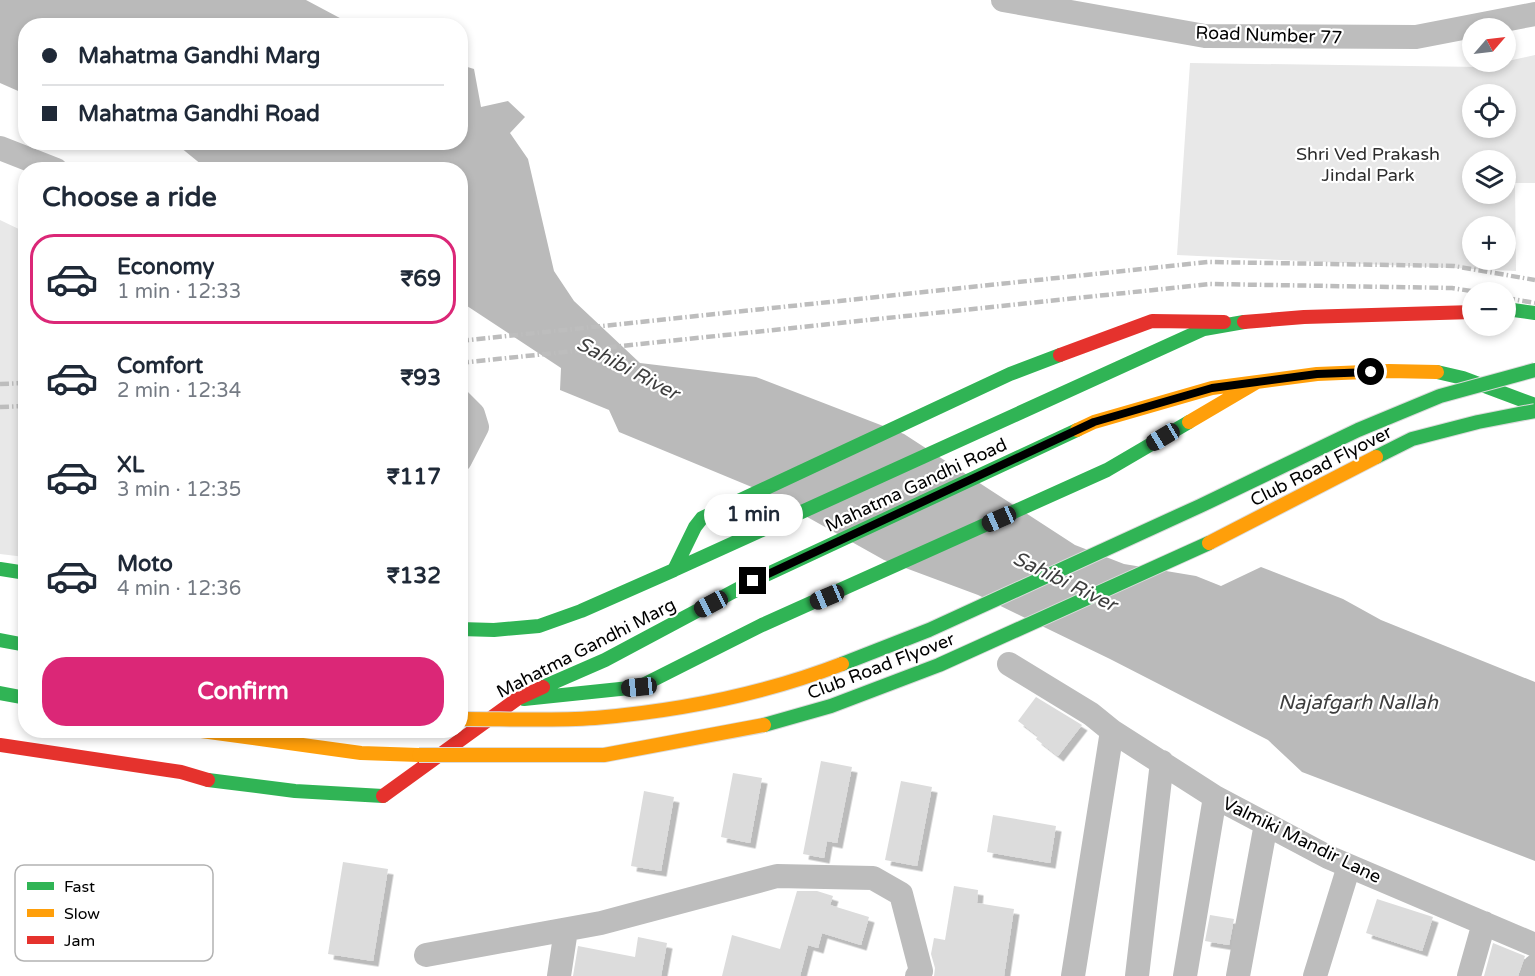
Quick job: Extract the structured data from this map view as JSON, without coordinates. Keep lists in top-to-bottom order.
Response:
{
  "streets": {
    "main road": ["Club Road Flyover", "Mahatma Gandhi Road", "Mahatma Gandhi Marg"],
    "street": ["Road Number 77", "Valmiki Mandir Lane"]
  },
  "crossings": [
    ["Mahatma Gandhi Road", "Mahatma Gandhi Marg"]
  ],
  "water": ["Sahibi River", "Najafgarh Nallah"],
  "parks": ["Shri Ved Prakash Jindal Park"],
  "legend": ["Fast", "Slow", "Jam"],
  "north": "top right",
  "page": {
    "map_buttons": ["+", "−"],
    "banner": ["Mahatma Gandhi Marg", "Mahatma Gandhi Road"],
    "heading": "Choose a ride",
    "list": [
      {
        "name": "Economy",
        "note": "1 min · 12:33",
        "value": "₹69"
      },
      {
        "name": "Comfort",
        "note": "2 min · 12:34",
        "value": "₹93"
      },
      {
        "name": "XL",
        "note": "3 min · 12:35",
        "value": "₹117"
      },
      {
        "name": "Moto",
        "note": "4 min · 12:36",
        "value": "₹132"
      }
    ],
    "bubble": "1 min",
    "buttons": "Confirm"
  }
}
